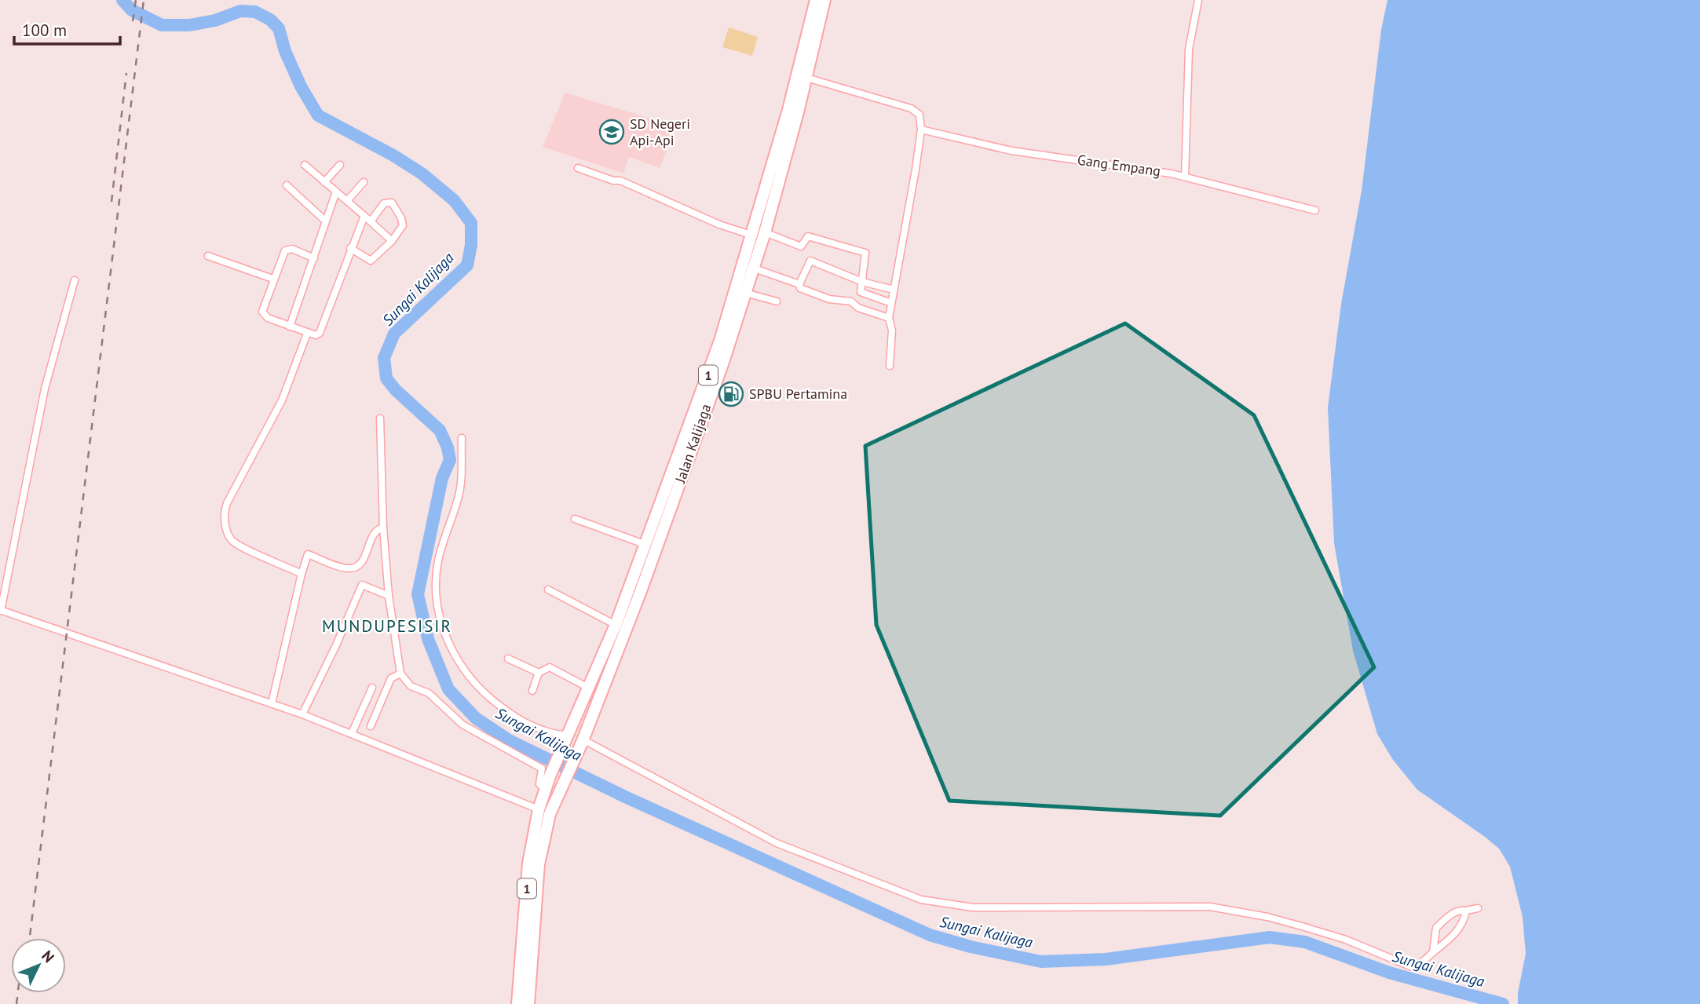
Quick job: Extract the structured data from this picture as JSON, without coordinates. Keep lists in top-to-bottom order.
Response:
{
  "streets": {
    "highway": ["1", "Jalan Kalijaga"],
    "street": ["Gang Empang"]
  },
  "crossings": [
    ["1", "Jalan Kalijaga"]
  ],
  "districts": ["MUNDUPESISIR"],
  "water": ["Sungai Kalijaga"],
  "places": {
    "school or university": ["SD Negeri Api-Api"],
    "fuel station": ["SPBU Pertamina"]
  },
  "scale_bar": "100 m",
  "north": "top right"
}
